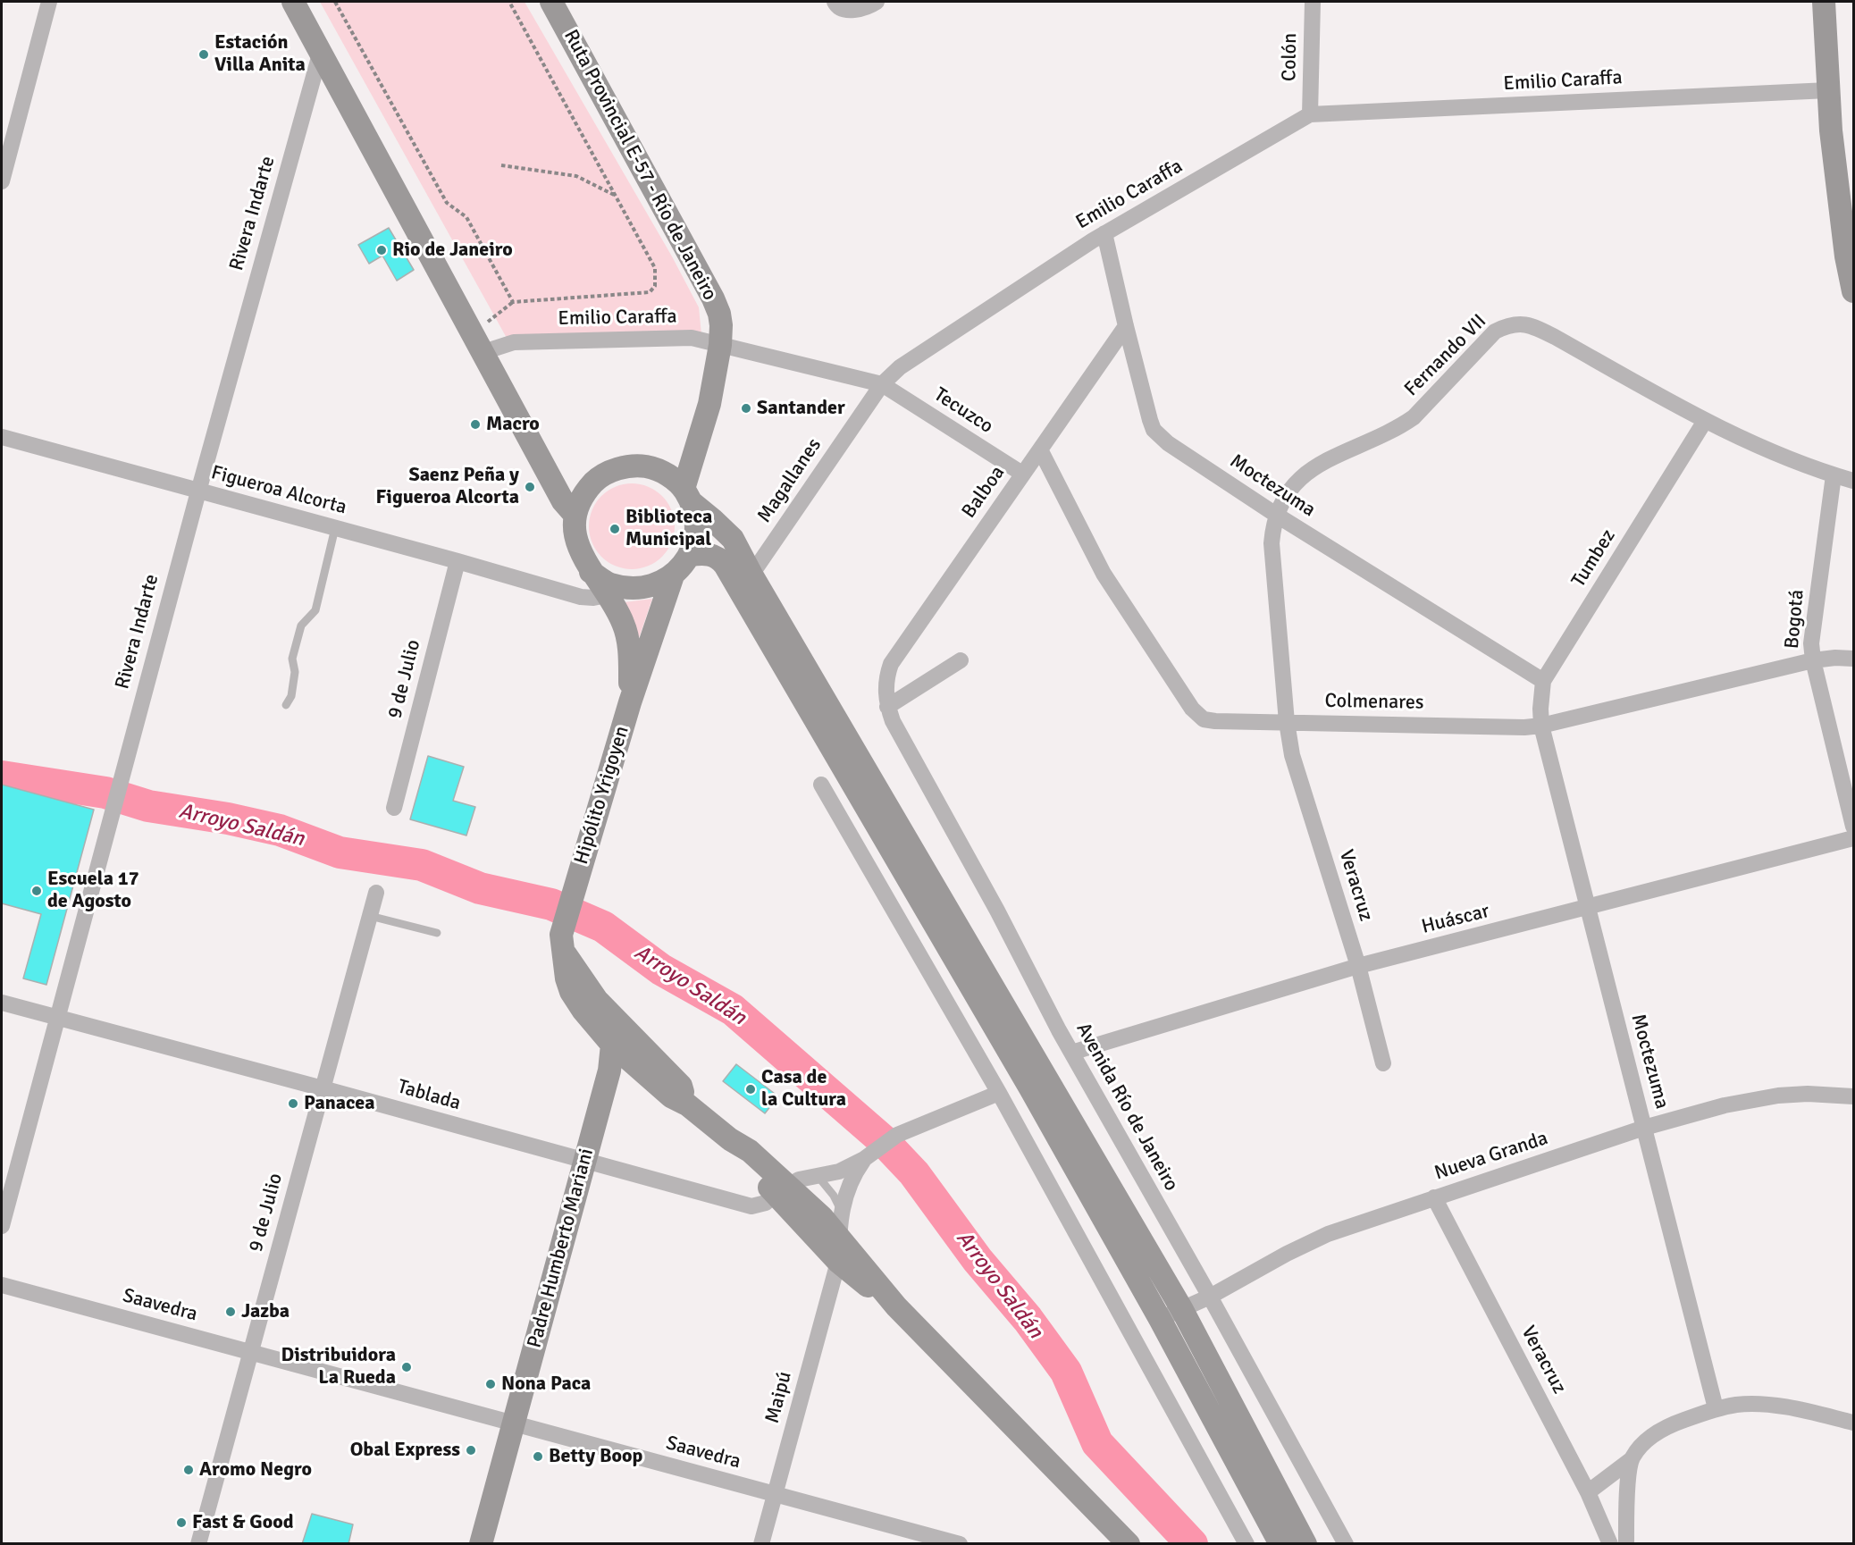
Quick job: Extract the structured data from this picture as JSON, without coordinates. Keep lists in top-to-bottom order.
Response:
{
  "streets": {
    "main road": ["Ruta Provincial E-57 - Río de Janeiro", "Hipólito Yrigoyen", "Padre Humberto Mariani"],
    "street": [
      "Colón",
      "Emilio Caraffa",
      "Rivera Indarte",
      "Fernando VII",
      "Tecuzco",
      "Magallanes",
      "Moctezuma",
      "Figueroa Alcorta",
      "Balboa",
      "Tumbez",
      "Bogotá",
      "9 de Julio",
      "Colmenares",
      "Veracruz",
      "Huáscar",
      "Tablada",
      "Avenida Río de Janeiro",
      "Nueva Granda",
      "Saavedra",
      "Maipú"
    ]
  },
  "crossings": [
    ["Colón", "Emilio Caraffa"],
    ["Emilio Caraffa", "Ruta Provincial E-57 - Río de Janeiro"],
    ["Emilio Caraffa", "Tecuzco"],
    ["Emilio Caraffa", "Magallanes"],
    ["Emilio Caraffa", "Moctezuma"],
    ["Ruta Provincial E-57 - Río de Janeiro", "Figueroa Alcorta"],
    ["Ruta Provincial E-57 - Río de Janeiro", "Hipólito Yrigoyen"],
    ["Rivera Indarte", "Figueroa Alcorta"],
    ["Rivera Indarte", "Tablada"],
    ["Fernando VII", "Moctezuma"],
    ["Fernando VII", "Tumbez"],
    ["Fernando VII", "Bogotá"],
    ["Fernando VII", "Colmenares"],
    ["Fernando VII", "Veracruz"],
    ["Tecuzco", "Magallanes"],
    ["Tecuzco", "Balboa"],
    ["Moctezuma", "Balboa"],
    ["Moctezuma", "Tumbez"],
    ["Moctezuma", "Colmenares"],
    ["Moctezuma", "Huáscar"],
    ["Moctezuma", "Nueva Granda"],
    ["Figueroa Alcorta", "9 de Julio"],
    ["Figueroa Alcorta", "Hipólito Yrigoyen"],
    ["Balboa", "Colmenares"],
    ["Balboa", "Avenida Río de Janeiro"],
    ["Tumbez", "Colmenares"],
    ["Bogotá", "Colmenares"],
    ["9 de Julio", "Tablada"],
    ["9 de Julio", "Saavedra"],
    ["Colmenares", "Veracruz"],
    ["Veracruz", "Huáscar"],
    ["Veracruz", "Nueva Granda"],
    ["Huáscar", "Avenida Río de Janeiro"],
    ["Tablada", "Padre Humberto Mariani"],
    ["Avenida Río de Janeiro", "Nueva Granda"],
    ["Padre Humberto Mariani", "Saavedra"],
    ["Saavedra", "Maipú"]
  ],
  "water": ["Arroyo Saldán"],
  "places": [
    "Estación Villa Anita",
    "Rio de Janeiro",
    "Santander",
    "Macro",
    "Saenz Peña y Figueroa Alcorta",
    "Biblioteca Municipal",
    "Escuela 17 de Agosto",
    "Casa de la Cultura",
    "Panacea",
    "Jazba",
    "Distribuidora La Rueda",
    "Nona Paca",
    "Obal Express",
    "Betty Boop",
    "Aromo Negro",
    "Fast & Good"
  ]
}
